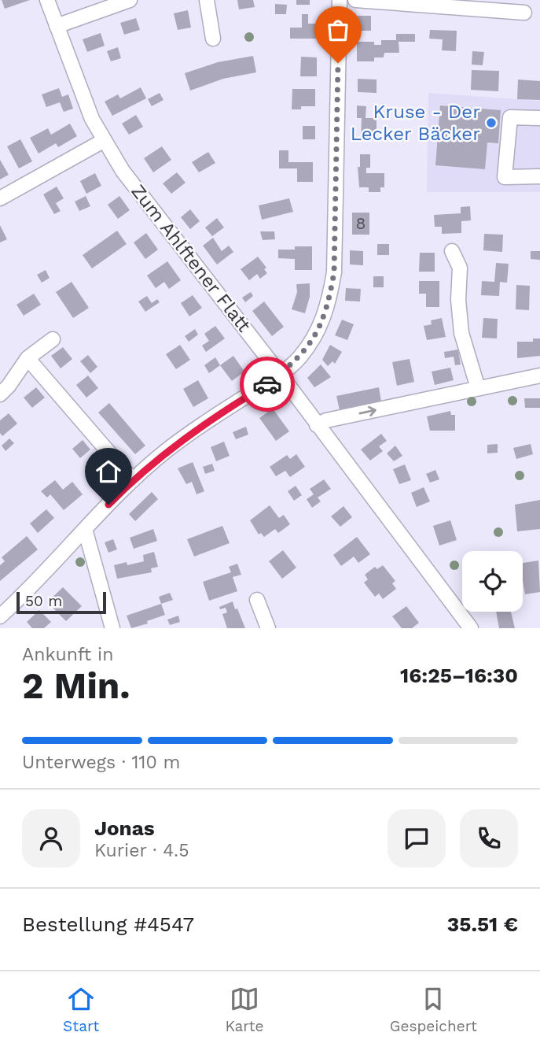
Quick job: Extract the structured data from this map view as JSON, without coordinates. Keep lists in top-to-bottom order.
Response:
{
  "streets": {
    "street": ["Zum Ahlftener Flatt"]
  },
  "places": ["Kruse - Der Lecker Bäcker"],
  "house_numbers": ["8"],
  "scale_bar": "50 m",
  "page": {
    "scale": "50 m",
    "heading": ["2 Min.", "Ankunft in", "16:25–16:30"],
    "panel": [
      "Jonas",
      "Kurier · 4.5",
      "Bestellung #4547",
      "35.51 €"
    ],
    "bar": "Unterwegs · 110 m",
    "tabs": ["Start", "Karte", "Gespeichert"]
  }
}
